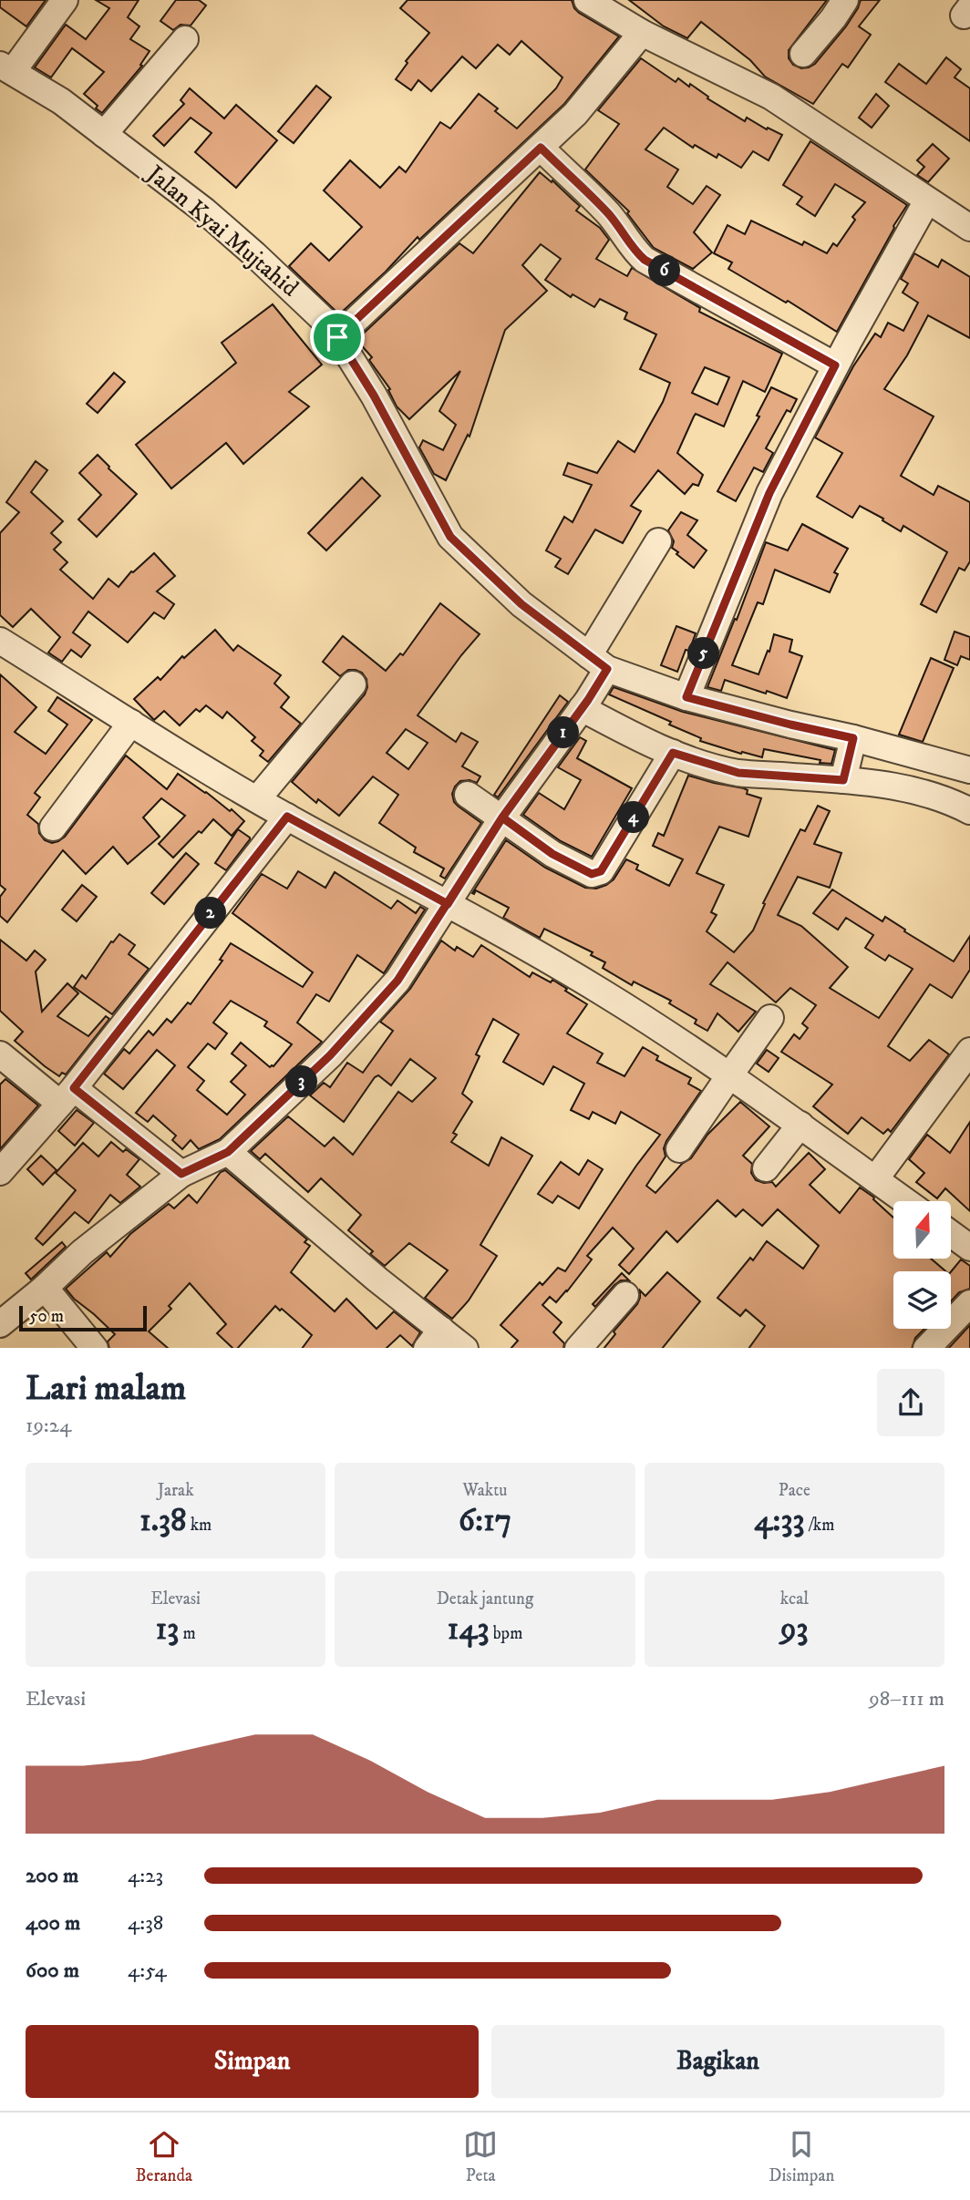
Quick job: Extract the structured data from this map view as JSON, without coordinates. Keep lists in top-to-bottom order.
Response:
{
  "streets": {
    "street": ["Jalan Kyai Mujtahid"]
  },
  "scale_bar": "50 m",
  "north": "top",
  "page": {
    "pins": [
      "6",
      "5",
      "1",
      "4",
      "2",
      "3"
    ],
    "scale": "50 m",
    "heading": ["Lari malam", "19:24"],
    "stats": [
      ["Jarak", "1.38 km"],
      ["Waktu", "6:17"],
      ["Pace", "4:33 /km"],
      ["Elevasi", "13 m"],
      ["Detak jantung", "143 bpm"],
      ["kcal", "93"]
    ],
    "chart": ["Elevasi", "98–111 m"],
    "list": [
      {
        "name": "200 m",
        "note": "4:23"
      },
      {
        "name": "400 m",
        "note": "4:38"
      },
      {
        "name": "600 m",
        "note": "4:54"
      }
    ],
    "buttons": ["Simpan", "Bagikan"],
    "tabs": ["Beranda", "Peta", "Disimpan"]
  }
}
